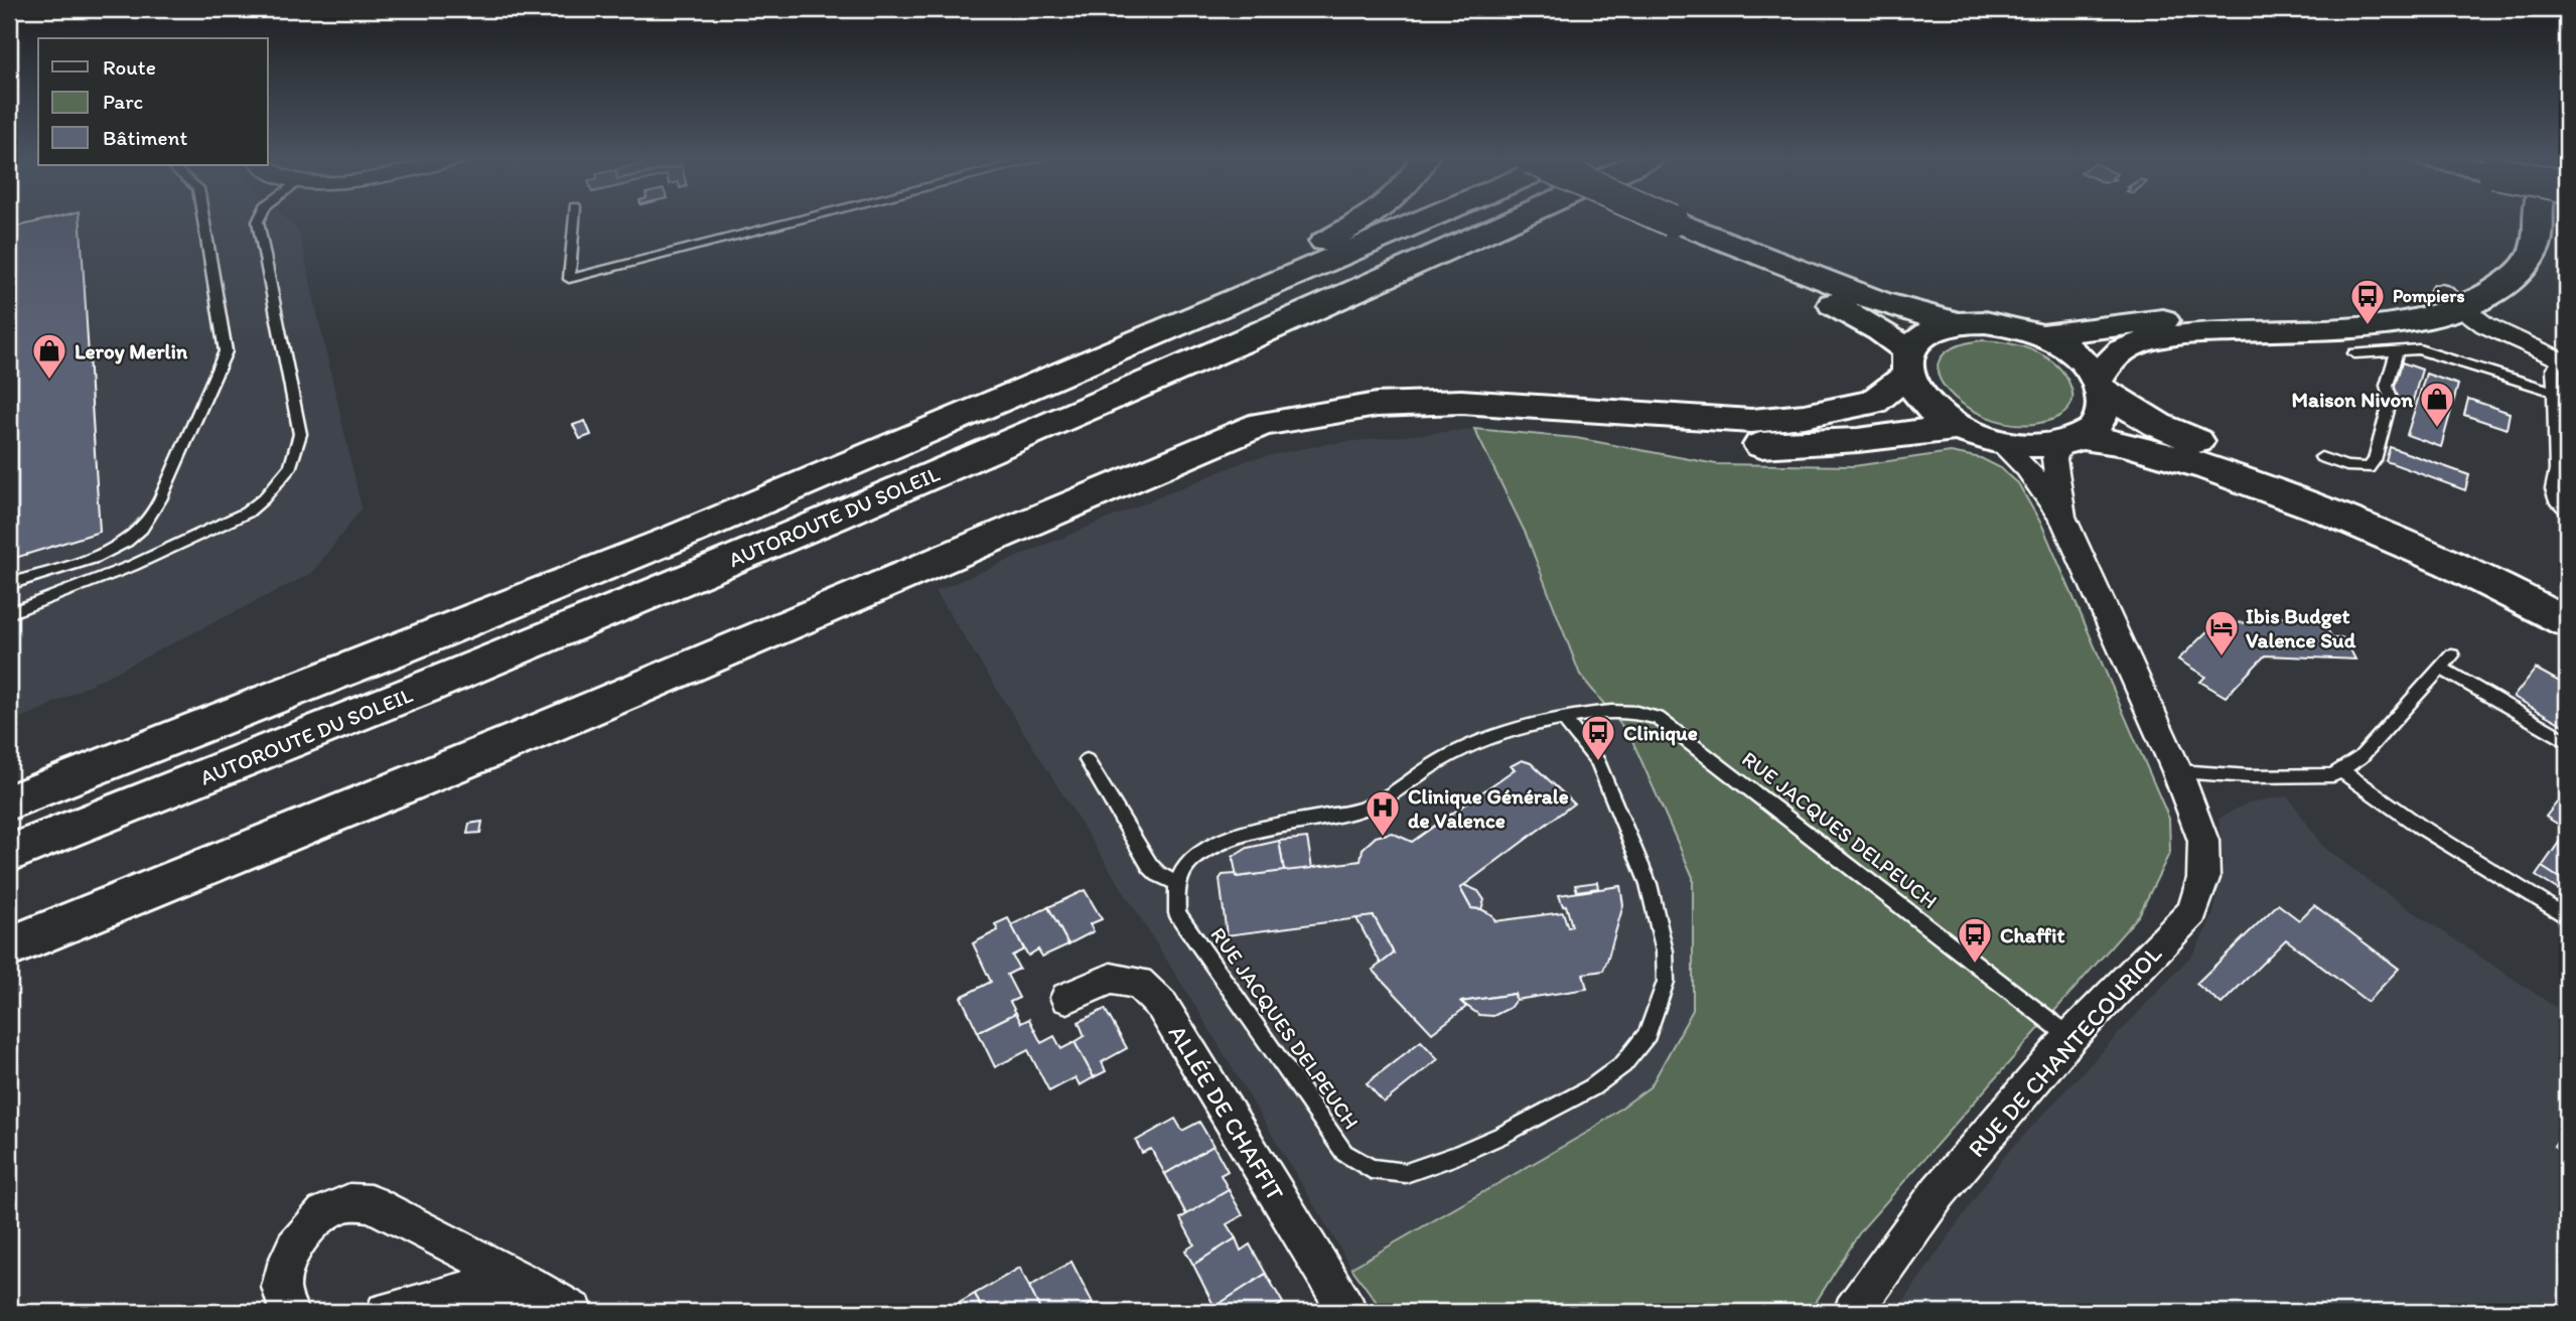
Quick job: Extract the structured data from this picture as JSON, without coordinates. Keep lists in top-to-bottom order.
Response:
{
  "streets": {
    "main road": ["AUTOROUTE DU SOLEIL"],
    "street": ["RUE DE CHANTECOURIOL", "ALLÉE DE CHAFFIT"],
    "lane": ["RUE JACQUES DELPEUCH"]
  },
  "crossings": [
    ["RUE JACQUES DELPEUCH", "RUE DE CHANTECOURIOL"]
  ],
  "places": {
    "bus stop": ["Pompiers", "Clinique", "Chaffit"],
    "shop": ["Leroy Merlin", "Maison Nivon"],
    "hotel": ["Ibis Budget Valence Sud"],
    "hospital": ["Clinique Générale de Valence"]
  },
  "legend": ["Route", "Parc", "Bâtiment"]
}
